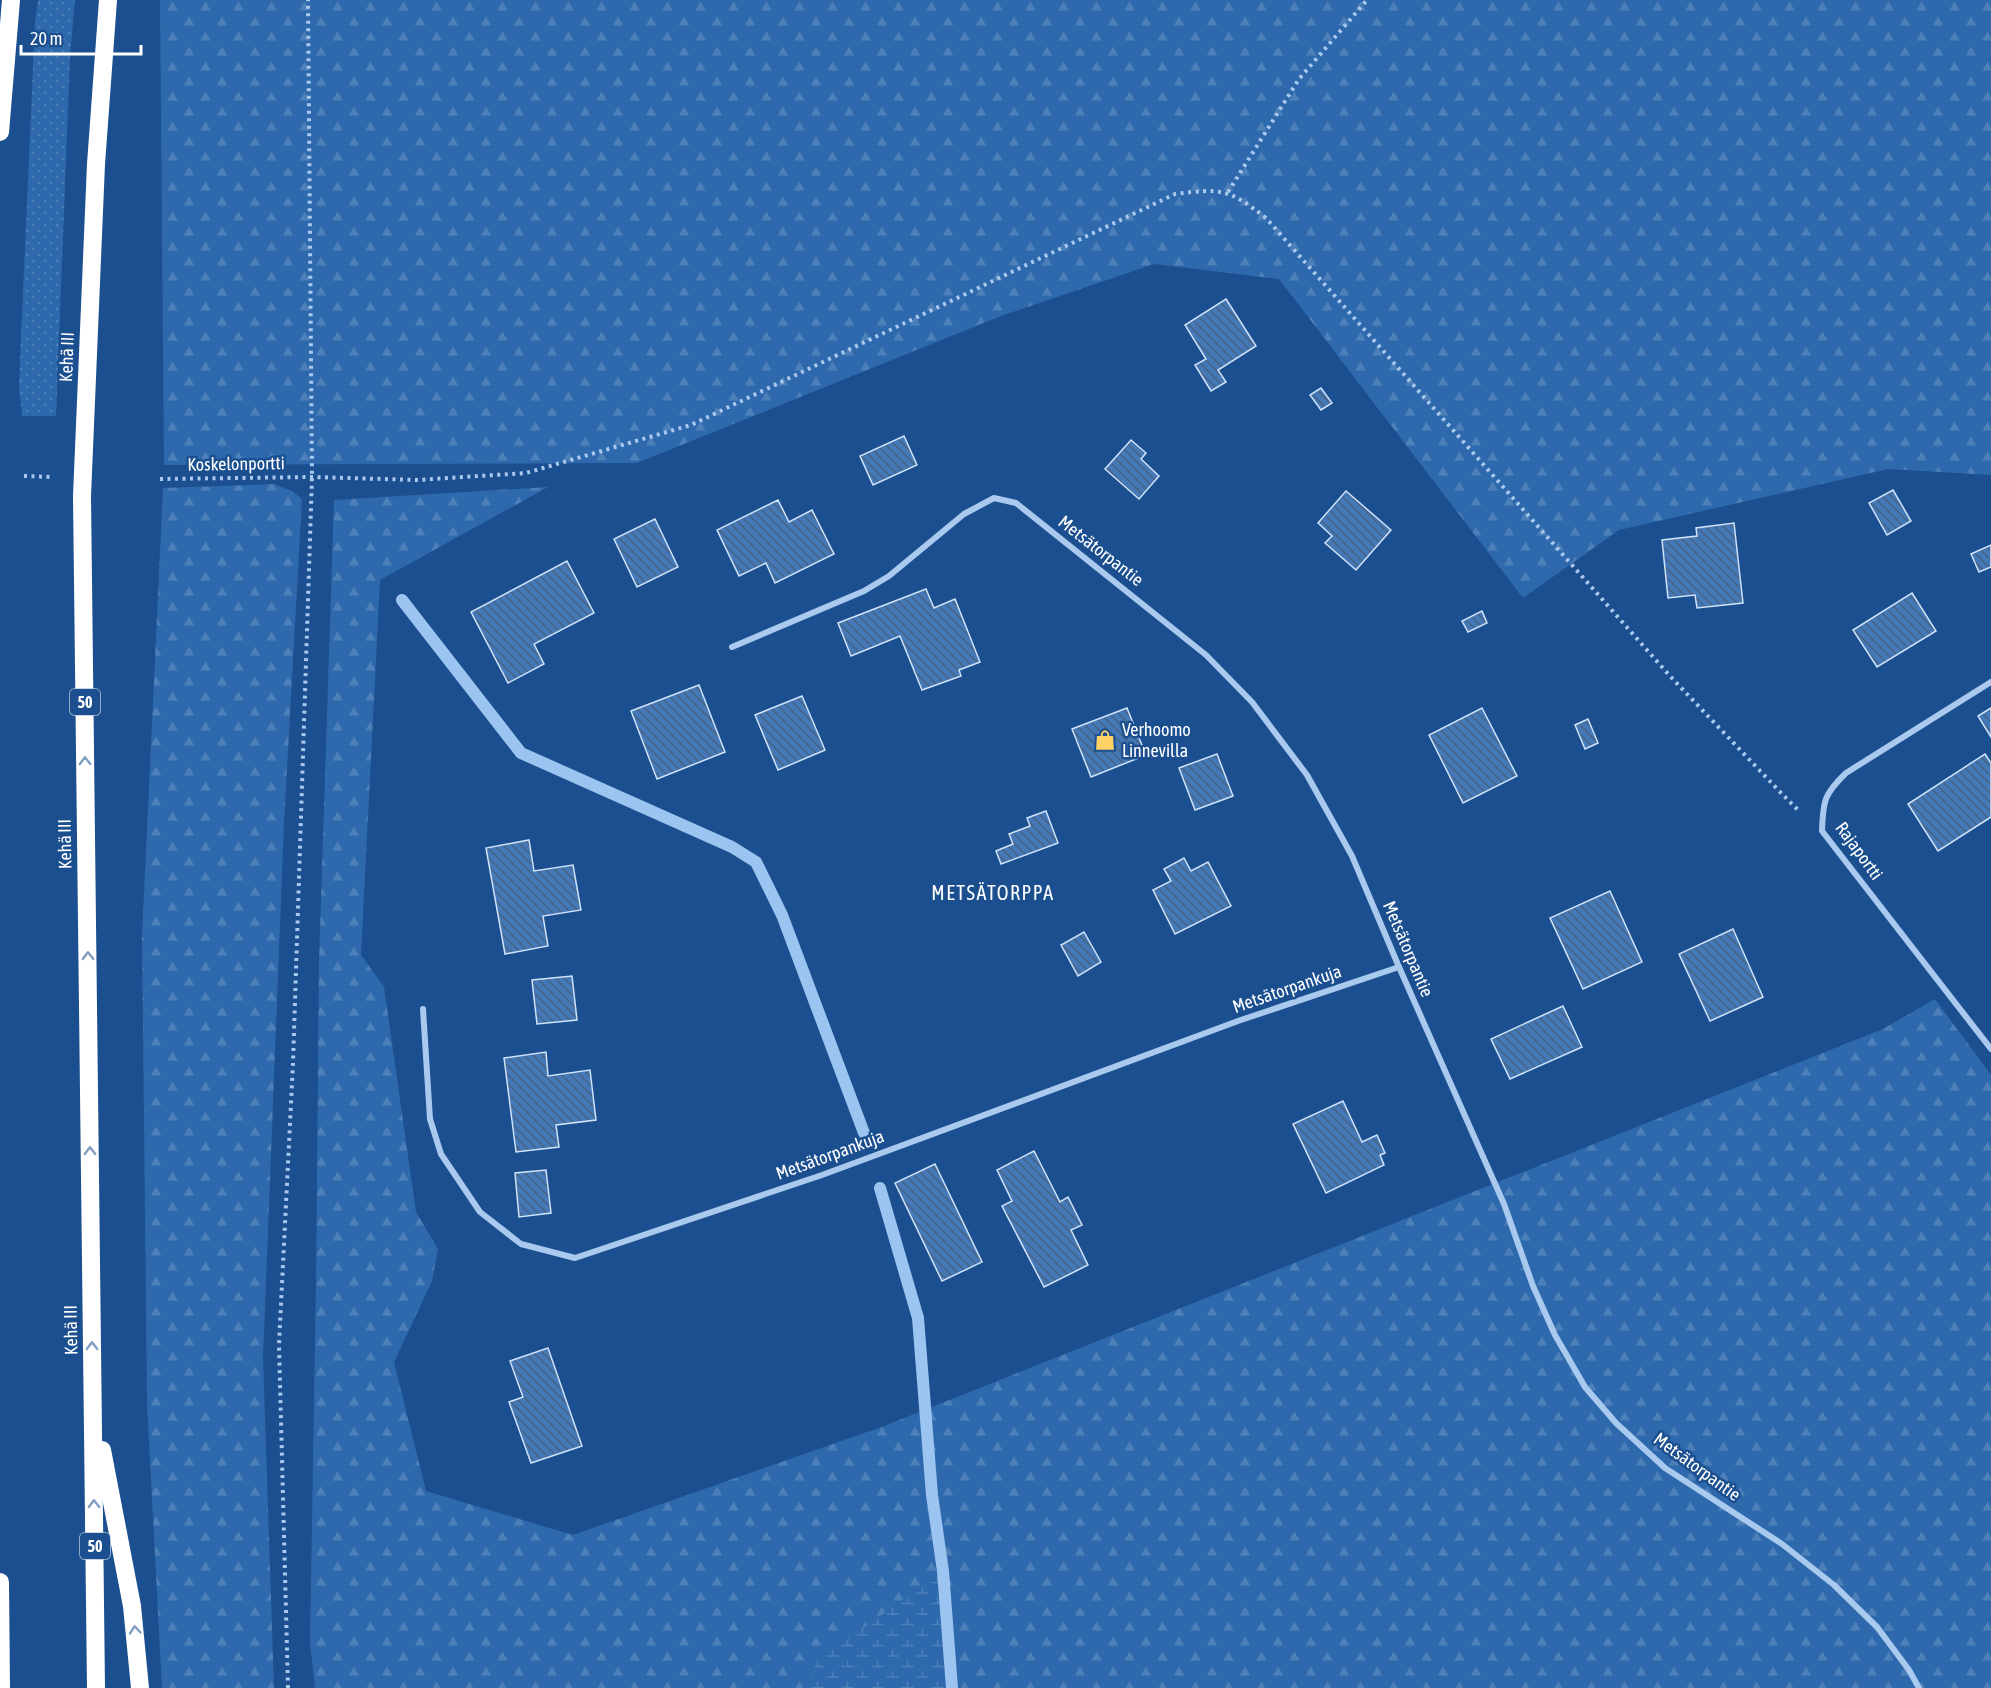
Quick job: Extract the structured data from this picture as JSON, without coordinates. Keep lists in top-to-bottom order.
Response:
{
  "streets": {
    "highway": ["Kehä III", "50"],
    "street": ["Metsätorpantie", "Rajaportti", "Metsätorpankuja"],
    "path": ["Koskelonportti"]
  },
  "crossings": [
    ["Metsätorpantie", "Metsätorpankuja"]
  ],
  "districts": ["METSÄTORPPA"],
  "places": {
    "shop": ["Verhoomo Linnevilla"]
  },
  "scale_bar": "20 m"
}
